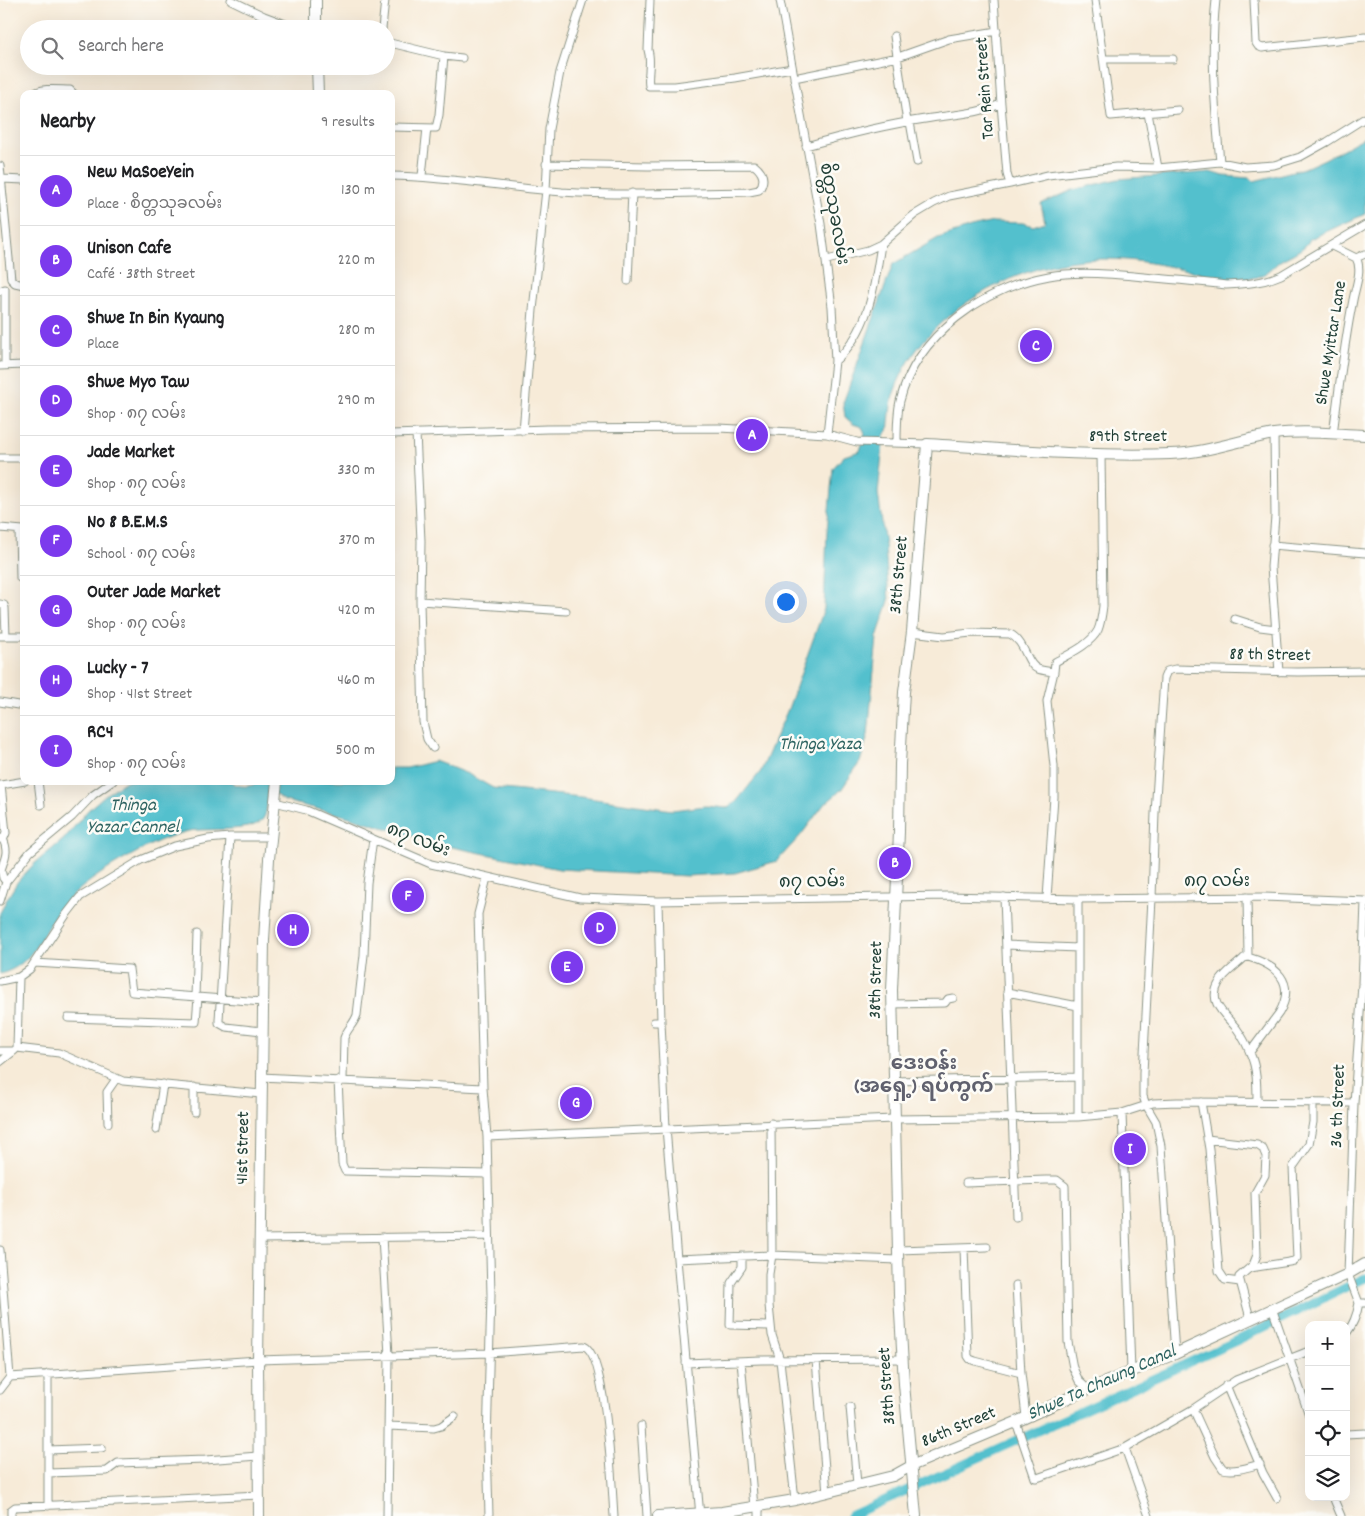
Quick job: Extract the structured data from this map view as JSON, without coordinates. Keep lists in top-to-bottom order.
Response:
{
  "streets": {
    "main road": [
      "89th Street",
      "38th Street",
      "41st Street",
      "86th Street"
    ],
    "street": [
      "Tar Rein Street",
      "စိတ္တသုခလမ်း",
      "Shwe Myittar Lane",
      "88 th Street",
      "၈၇ လမ်း",
      "36 th Street"
    ]
  },
  "crossings": [
    ["စိတ္တသုခလမ်း", "89th Street"],
    ["Shwe Myittar Lane", "89th Street"],
    ["89th Street", "38th Street"],
    ["38th Street", "၈၇ လမ်း"],
    ["38th Street", "86th Street"],
    ["88 th Street", "၈၇ လမ်း"],
    ["၈၇ လမ်း", "36 th Street"],
    ["၈၇ လမ်း", "41st Street"],
    ["36 th Street", "86th Street"]
  ],
  "districts": ["ဒေးဝန်း (အရှေ့) ရပ်ကွက်"],
  "water": ["Thinga Yaza", "Thinga Yazar Cannel", "Shwe Ta Chaung Canal"],
  "page": {
    "search": "Search here",
    "heading": ["Nearby", "9 results"],
    "list": [
      {
        "mark": "A",
        "name": "New MaSoeYein",
        "note": "Place · စိတ္တသုခလမ်း",
        "value": "130 m"
      },
      {
        "mark": "B",
        "name": "Unison Cafe",
        "note": "Café · 38th Street",
        "value": "220 m"
      },
      {
        "mark": "C",
        "name": "Shwe In Bin Kyaung",
        "note": "Place",
        "value": "280 m"
      },
      {
        "mark": "D",
        "name": "Shwe Myo Taw",
        "note": "Shop · ၈၇ လမ်း",
        "value": "290 m"
      },
      {
        "mark": "E",
        "name": "Jade Market",
        "note": "Shop · ၈၇ လမ်း",
        "value": "330 m"
      },
      {
        "mark": "F",
        "name": "No 8 B.E.M.S",
        "note": "School · ၈၇ လမ်း",
        "value": "370 m"
      },
      {
        "mark": "G",
        "name": "Outer Jade Market",
        "note": "Shop · ၈၇ လမ်း",
        "value": "420 m"
      },
      {
        "mark": "H",
        "name": "Lucky - 7",
        "note": "Shop · 41st Street",
        "value": "460 m"
      },
      {
        "mark": "I",
        "name": "RC4",
        "note": "Shop · ၈၇ လမ်း",
        "value": "500 m"
      }
    ],
    "pins": [
      "C",
      "A",
      "B",
      "F",
      "D",
      "H",
      "E",
      "G",
      "I"
    ],
    "map_buttons": ["+", "−"]
  }
}
